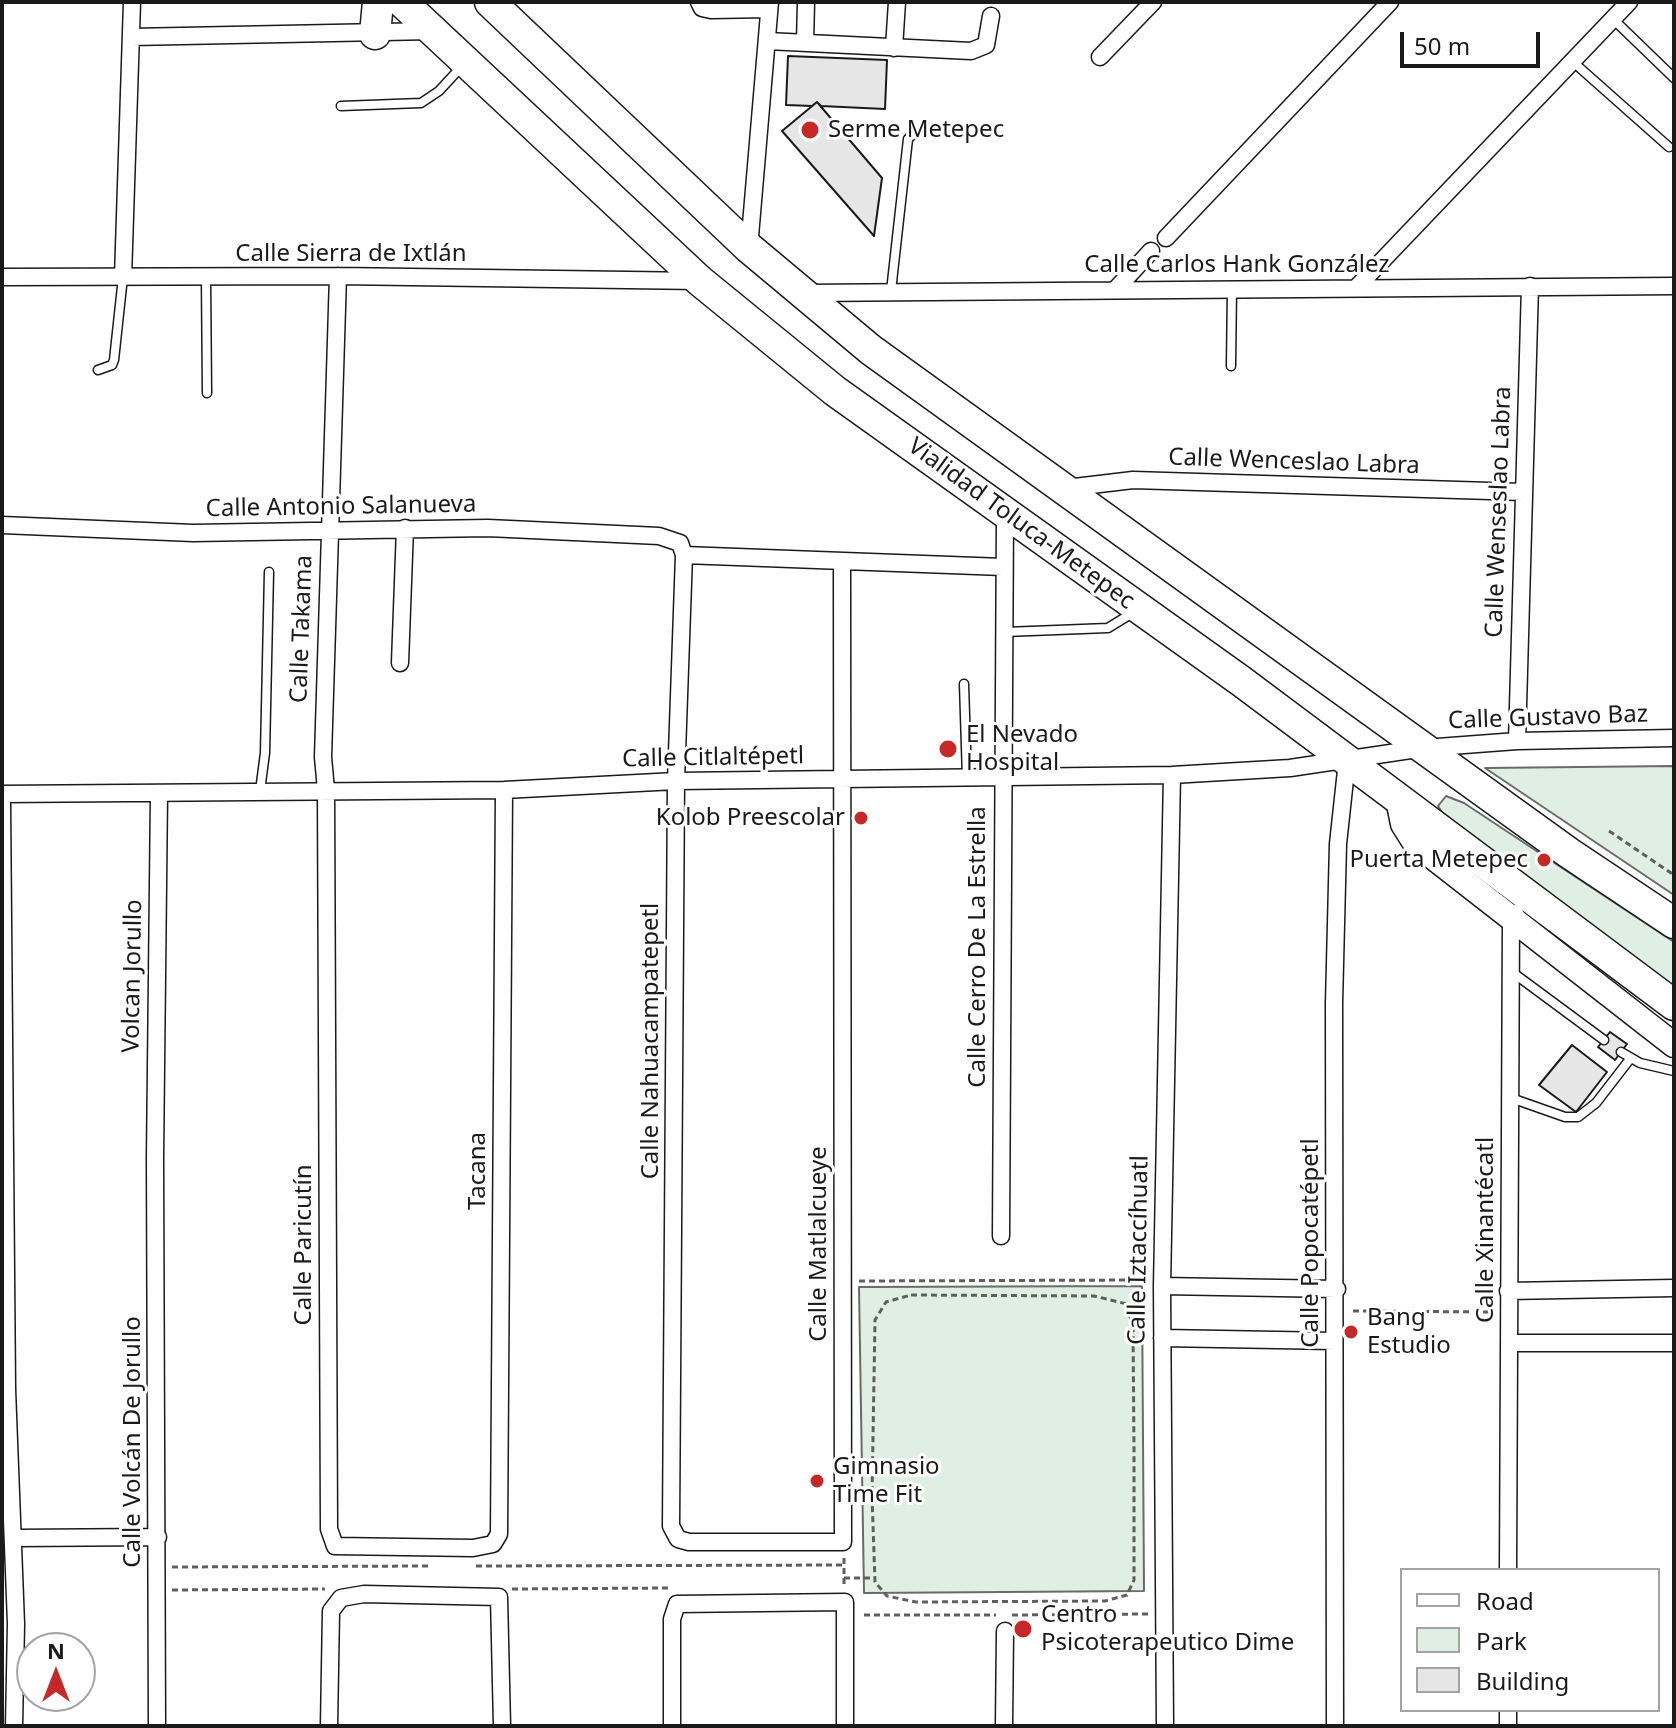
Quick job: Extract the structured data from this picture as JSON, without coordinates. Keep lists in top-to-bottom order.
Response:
{
  "streets": {
    "highway": ["Vialidad Toluca-Metepec"],
    "street": [
      "Calle Sierra de Ixtlán",
      "Calle Carlos Hank González",
      "Calle Wenceslao Labra",
      "Calle Antonio Salanueva",
      "Calle Wenseslao Labra",
      "Calle Takama",
      "Calle Gustavo Baz",
      "Calle Citlaltépetl",
      "Calle Cerro De La Estrella",
      "Volcan Jorullo",
      "Calle Nahuacampatepetl",
      "Tacana",
      "Calle Xinantécatl",
      "Calle Popocatépetl",
      "Calle Matlalcueye",
      "Calle Paricutín",
      "Calle Iztaccíhuatl",
      "Calle Volcán De Jorullo"
    ]
  },
  "crossings": [
    ["Calle Sierra de Ixtlán", "Vialidad Toluca-Metepec"],
    ["Calle Sierra de Ixtlán", "Calle Takama"],
    ["Calle Carlos Hank González", "Calle Wenseslao Labra"],
    ["Calle Wenceslao Labra", "Calle Wenseslao Labra"],
    ["Calle Antonio Salanueva", "Calle Takama"],
    ["Calle Antonio Salanueva", "Calle Cerro De La Estrella"],
    ["Calle Antonio Salanueva", "Calle Nahuacampatepetl"],
    ["Calle Antonio Salanueva", "Calle Matlalcueye"],
    ["Calle Wenseslao Labra", "Calle Gustavo Baz"],
    ["Vialidad Toluca-Metepec", "Calle Citlaltépetl"],
    ["Vialidad Toluca-Metepec", "Calle Cerro De La Estrella"],
    ["Vialidad Toluca-Metepec", "Calle Xinantécatl"],
    ["Vialidad Toluca-Metepec", "Calle Popocatépetl"],
    ["Calle Takama", "Calle Citlaltépetl"],
    ["Calle Takama", "Calle Paricutín"],
    ["Calle Gustavo Baz", "Calle Citlaltépetl"],
    ["Calle Citlaltépetl", "Calle Cerro De La Estrella"],
    ["Calle Citlaltépetl", "Volcan Jorullo"],
    ["Calle Citlaltépetl", "Calle Nahuacampatepetl"],
    ["Calle Citlaltépetl", "Tacana"],
    ["Calle Citlaltépetl", "Calle Popocatépetl"],
    ["Calle Citlaltépetl", "Calle Matlalcueye"],
    ["Calle Citlaltépetl", "Calle Paricutín"],
    ["Calle Citlaltépetl", "Calle Iztaccíhuatl"],
    ["Volcan Jorullo", "Calle Volcán De Jorullo"],
    ["Calle Nahuacampatepetl", "Calle Matlalcueye"],
    ["Tacana", "Calle Paricutín"]
  ],
  "places": [
    "Serme Metepec",
    "El Nevado Hospital",
    "Kolob Preescolar",
    "Puerta Metepec",
    "Bang Estudio",
    "Gimnasio Time Fit",
    "Centro Psicoterapeutico Dime"
  ],
  "legend": ["Road", "Park", "Building"],
  "scale_bar": "50 m",
  "north": "top"
}
